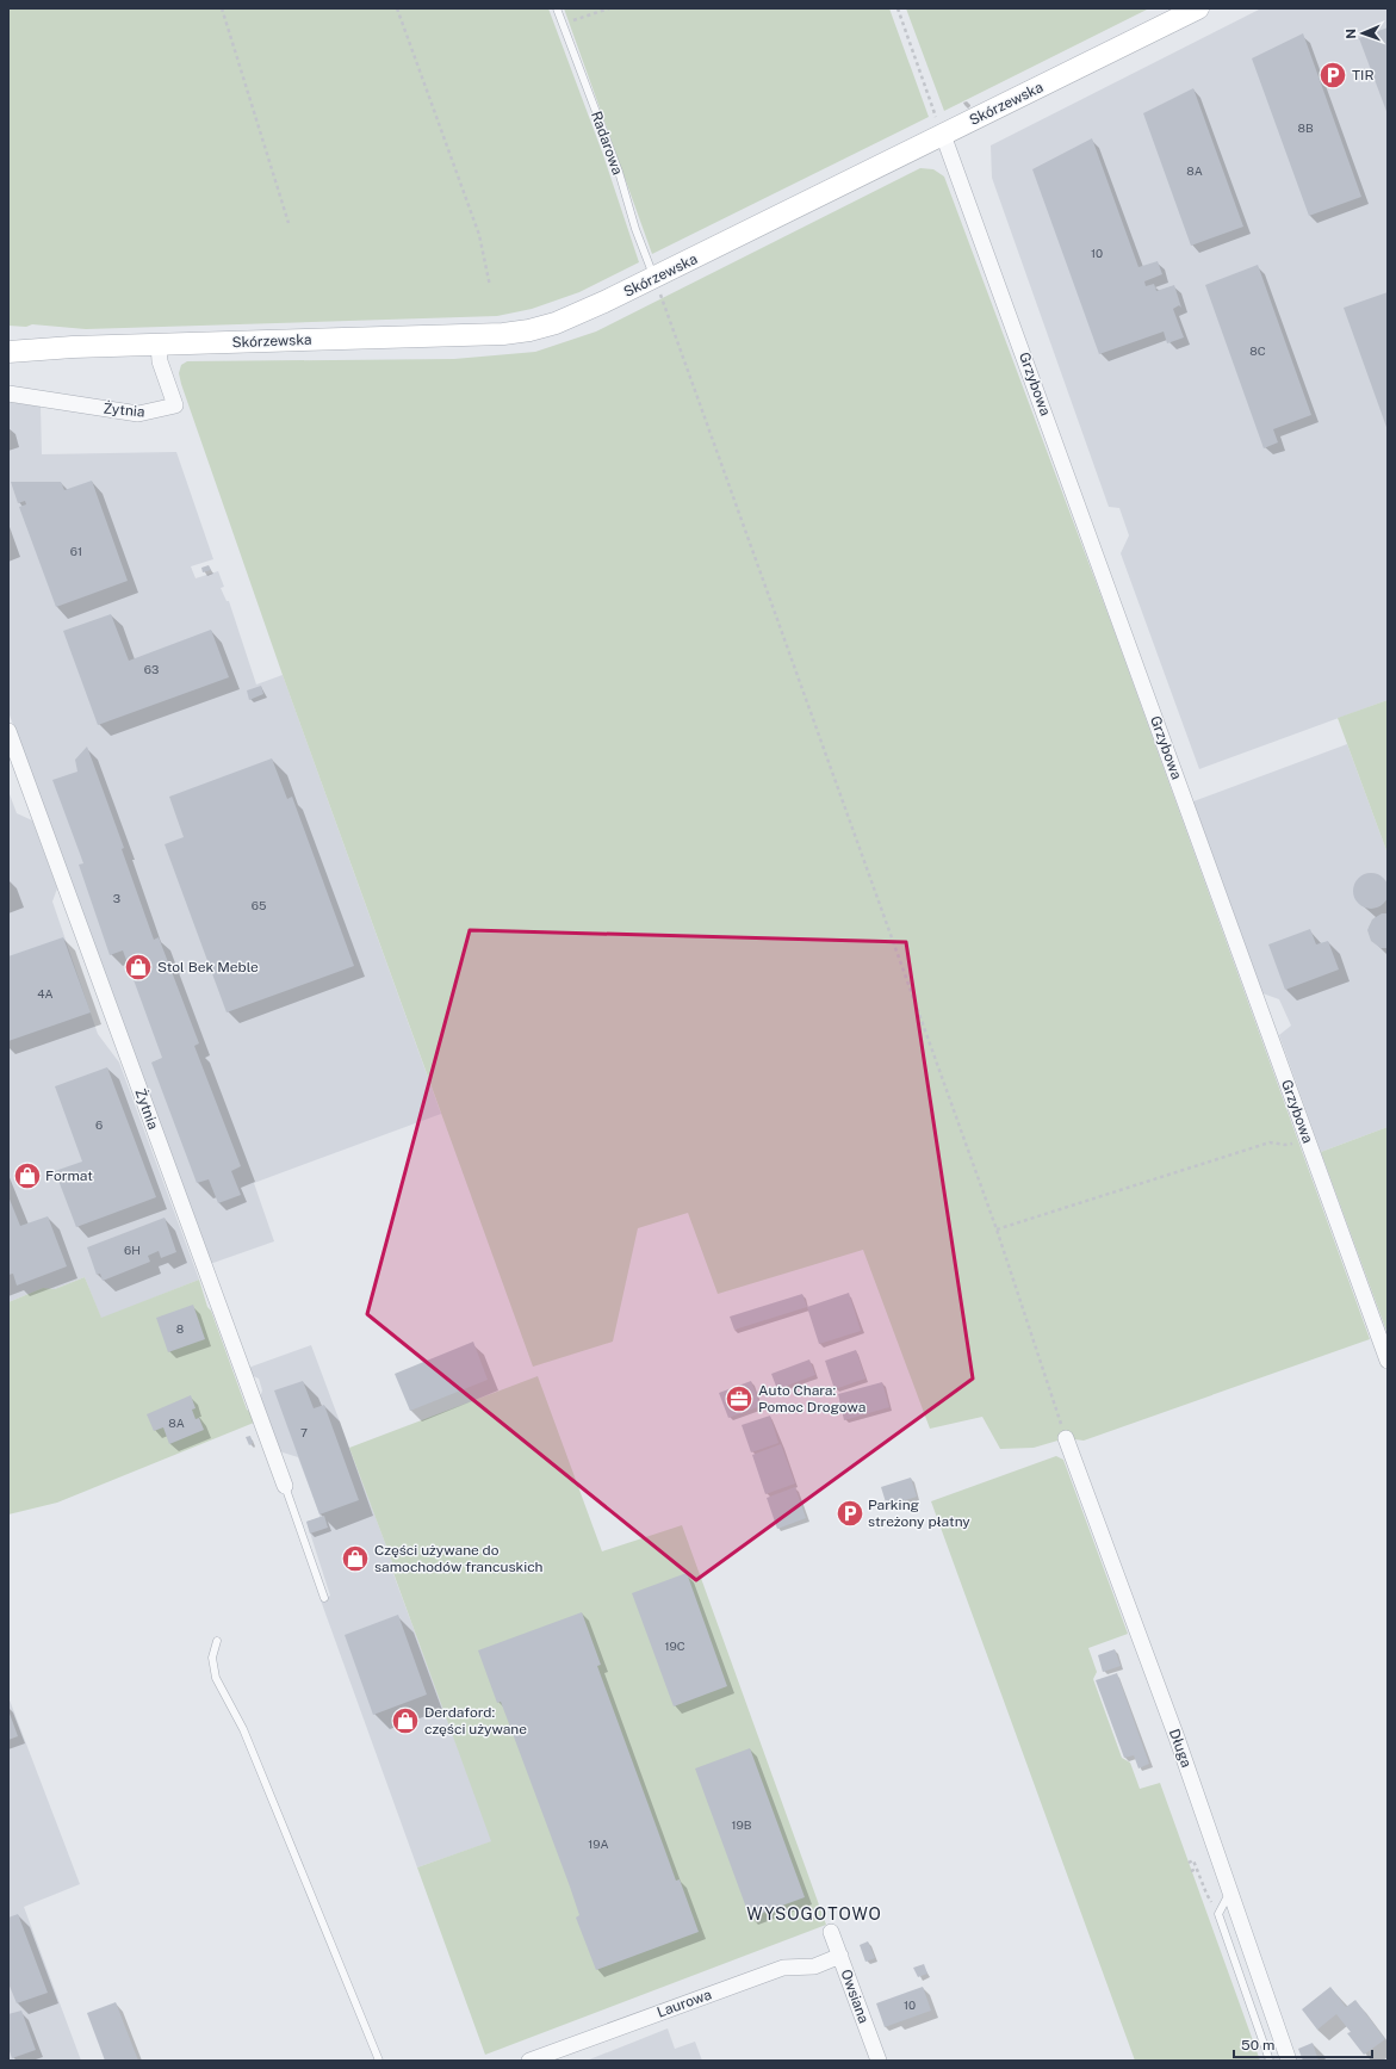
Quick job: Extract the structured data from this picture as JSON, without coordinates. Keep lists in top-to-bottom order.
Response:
{
  "streets": {
    "street": [
      "Skórzewska",
      "Grzybowa",
      "Żytnia",
      "Długa",
      "Owsiana",
      "Laurowa"
    ],
    "lane": ["Radarowa"]
  },
  "crossings": [
    ["Skórzewska", "Radarowa"],
    ["Skórzewska", "Grzybowa"],
    ["Skórzewska", "Żytnia"],
    ["Owsiana", "Laurowa"]
  ],
  "districts": ["WYSOGOTOWO"],
  "places": {
    "parking": ["TIR", "Parking streżony płatny"],
    "shop": [
      "Stol Bek Meble",
      "Format",
      "Części używane do samochodów francuskich",
      "Derdaford: części używane"
    ],
    "office": ["Auto Chara: Pomoc Drogowa"]
  },
  "house_numbers": [
    "8B",
    "8A",
    "10",
    "8C",
    "61",
    "63",
    "3",
    "65",
    "4A",
    "6",
    "6H",
    "8",
    "8A",
    "7",
    "19C",
    "19B",
    "19A",
    "10"
  ],
  "scale_bar": "50 m",
  "north": "left"
}
